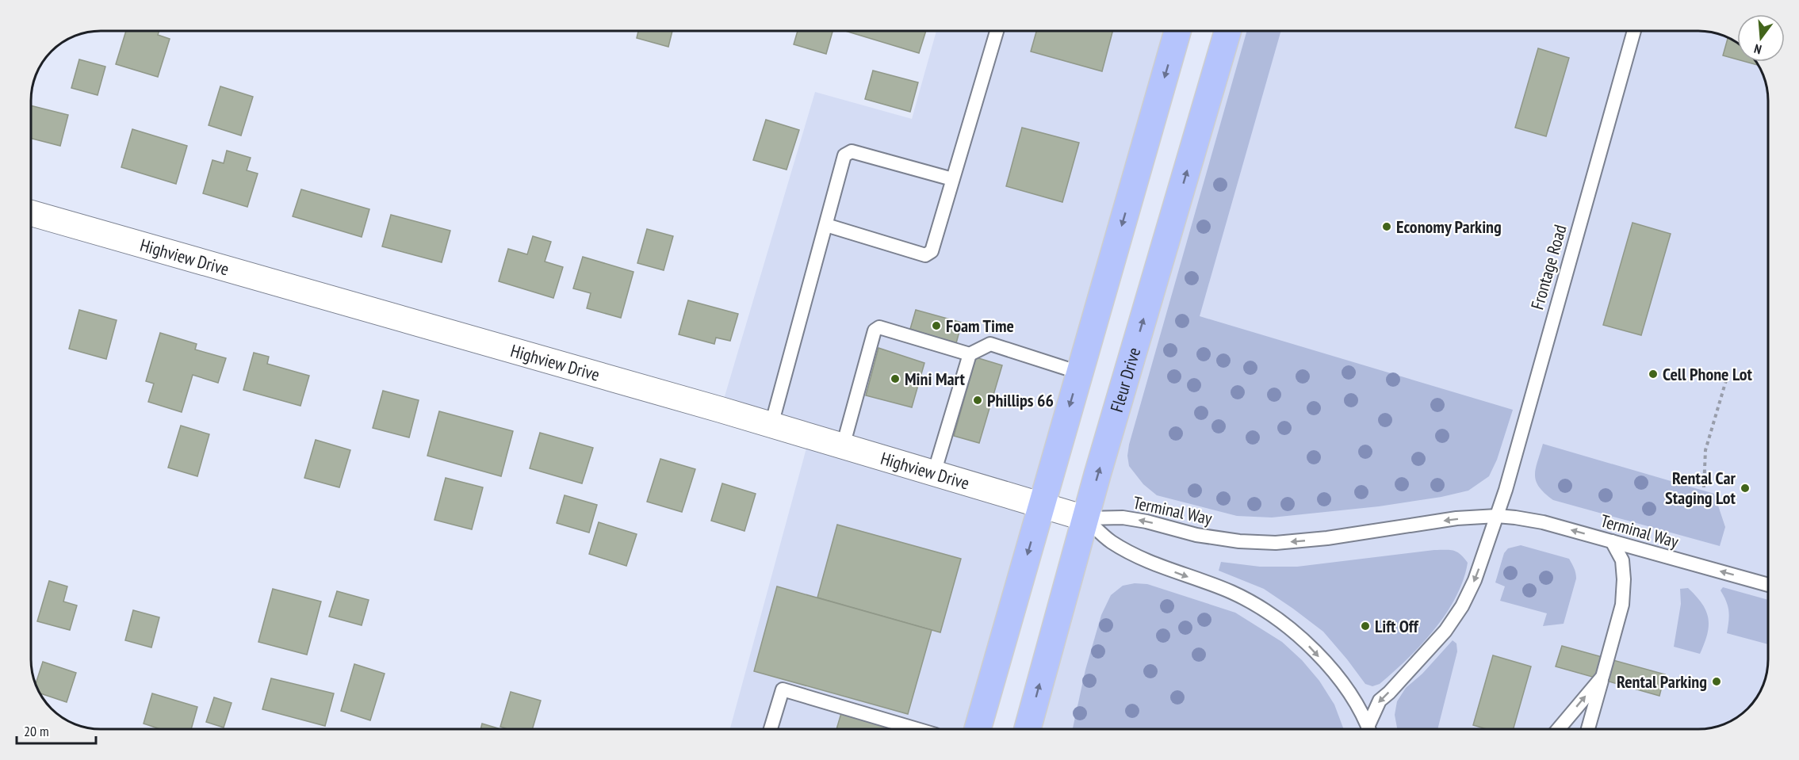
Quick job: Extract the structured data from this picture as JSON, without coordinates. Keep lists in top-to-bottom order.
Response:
{
  "streets": {
    "main road": ["Fleur Drive"],
    "street": ["Highview Drive"],
    "lane": ["Frontage Road", "Terminal Way"]
  },
  "crossings": [
    ["Highview Drive", "Fleur Drive"],
    ["Highview Drive", "Terminal Way"],
    ["Frontage Road", "Terminal Way"],
    ["Fleur Drive", "Terminal Way"]
  ],
  "one_way": ["Terminal Way"],
  "places": [
    "Economy Parking",
    "Foam Time",
    "Cell Phone Lot",
    "Mini Mart",
    "Phillips 66",
    "Rental Car Staging Lot",
    "Lift Off",
    "Rental Parking"
  ],
  "scale_bar": "20 m",
  "north": "bottom"
}
